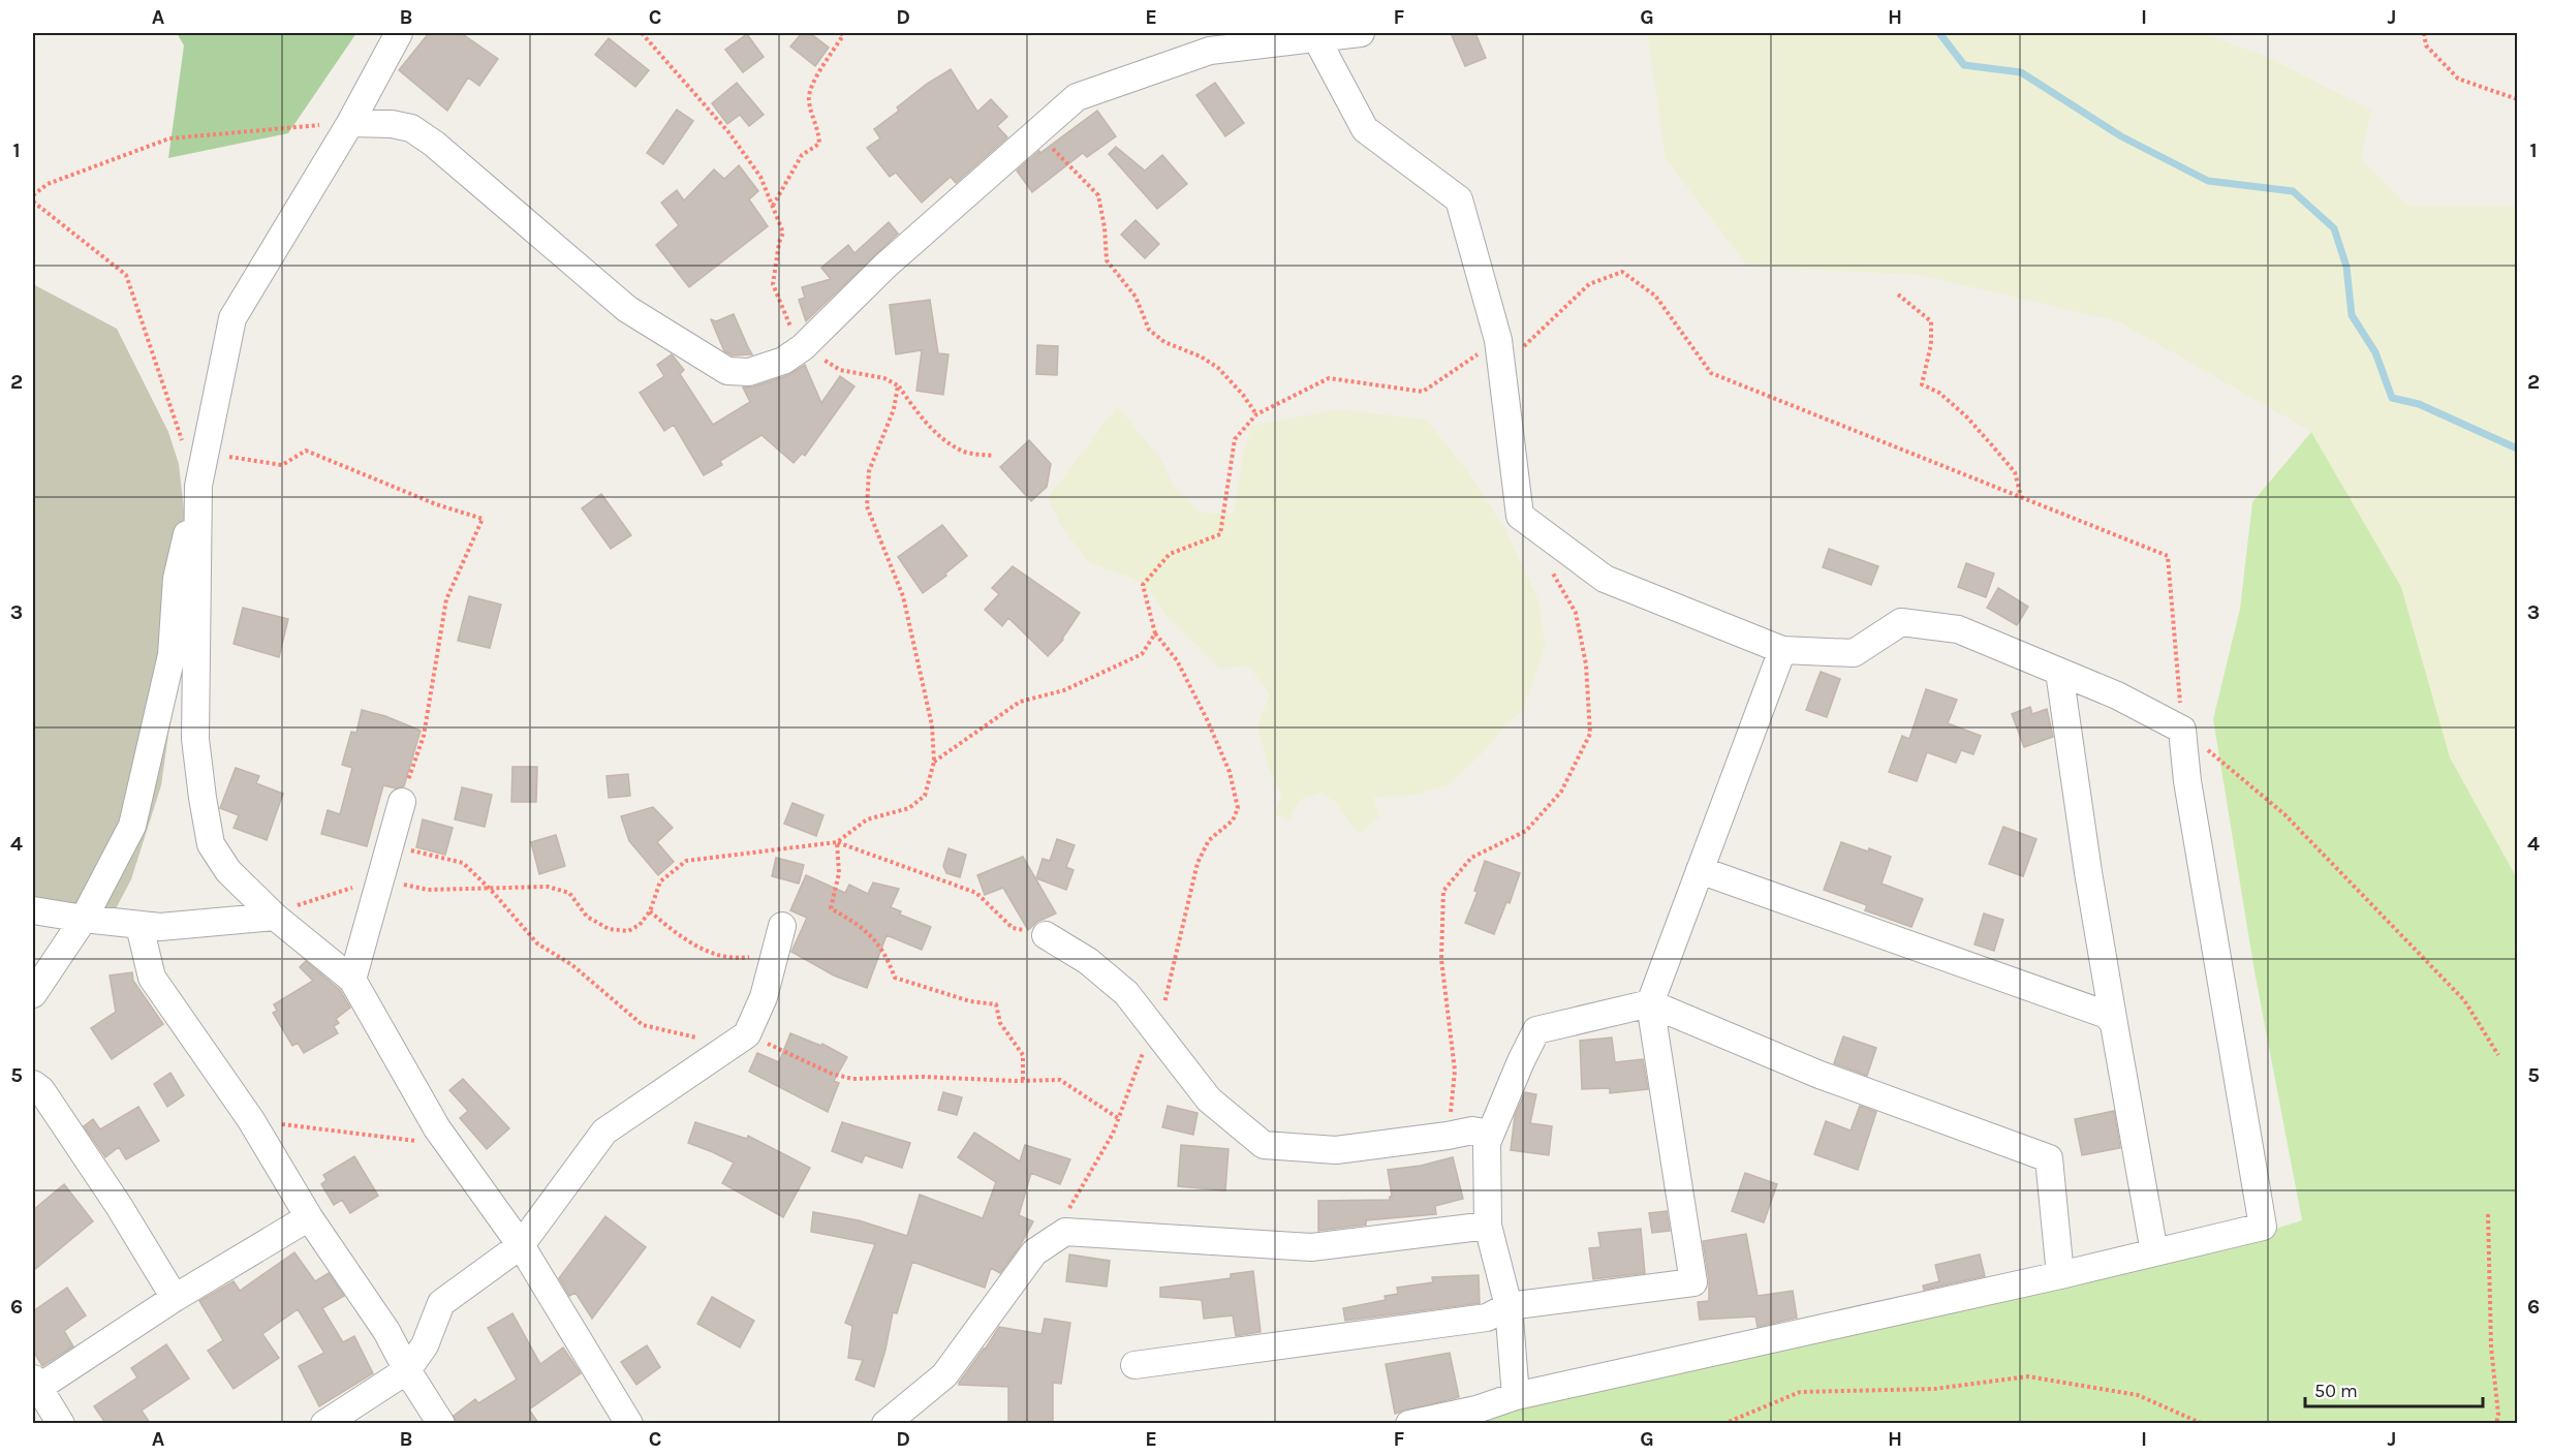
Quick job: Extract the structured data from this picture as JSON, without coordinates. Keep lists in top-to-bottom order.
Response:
{
  "scale_bar": "50 m",
  "grid": {
    "columns": [
      "A",
      "B",
      "C",
      "D",
      "E",
      "F",
      "G",
      "H",
      "I",
      "J"
    ],
    "rows": [
      "1",
      "2",
      "3",
      "4",
      "5",
      "6"
    ]
  }
}
